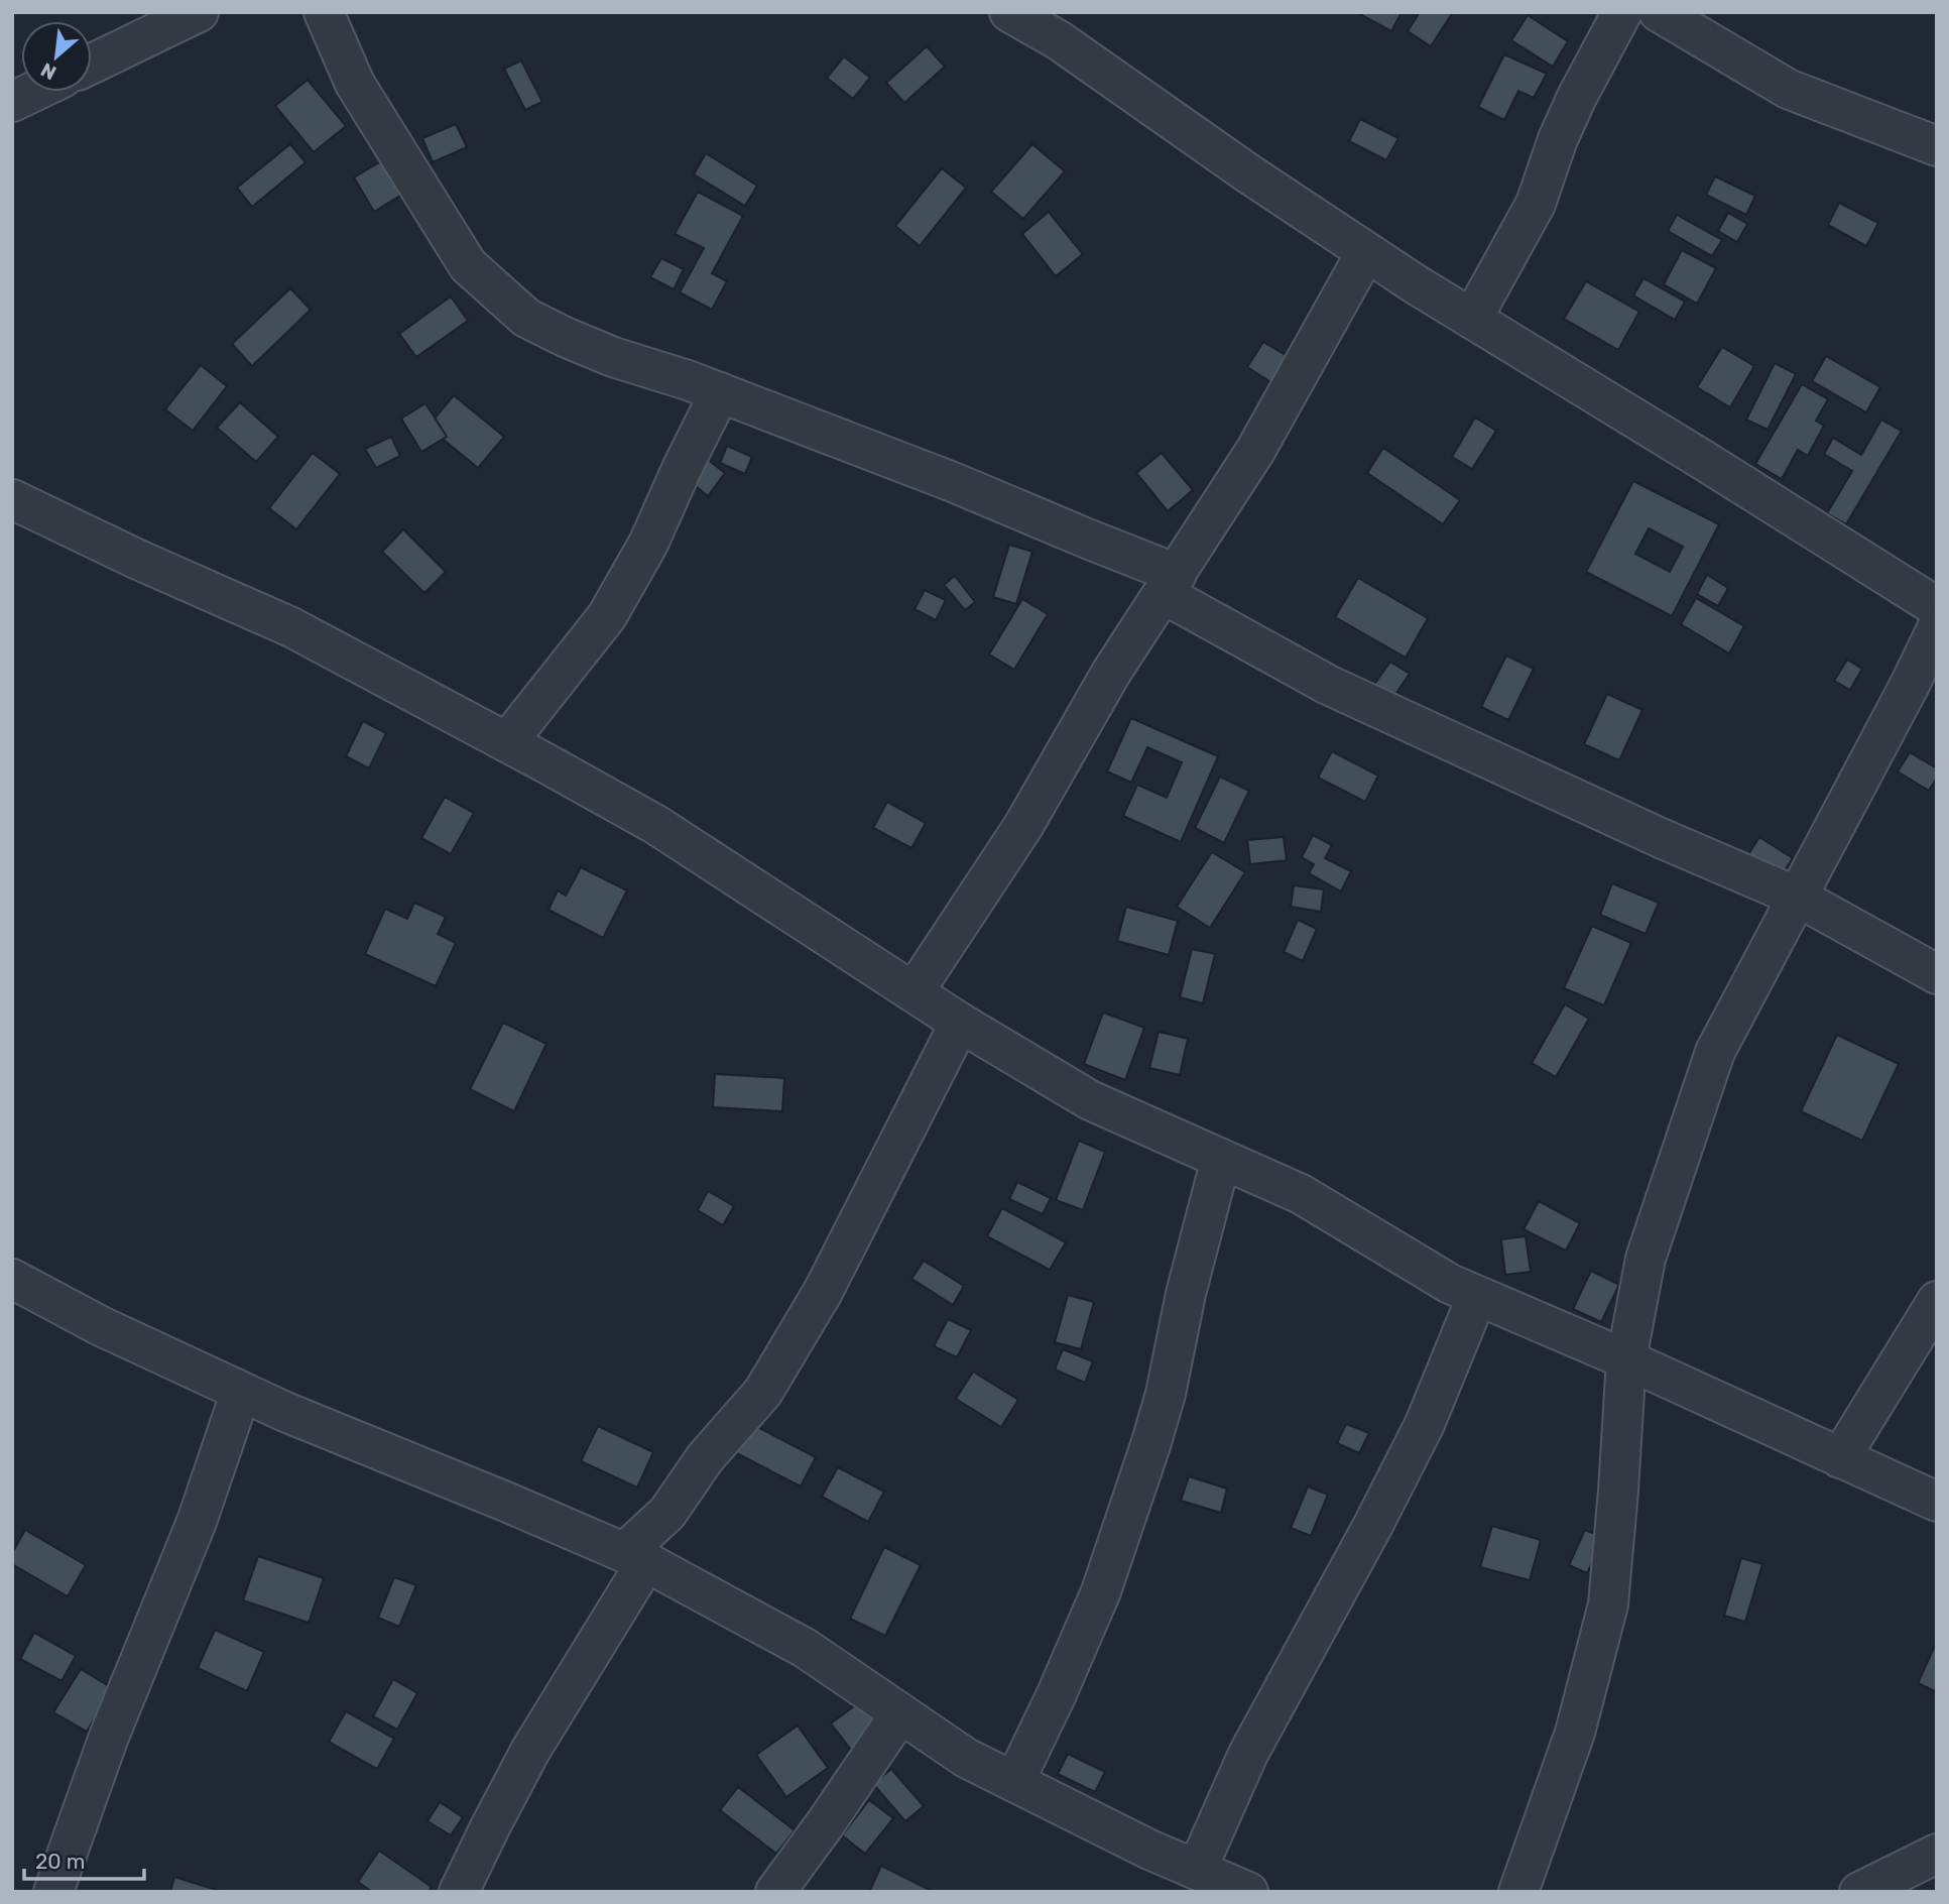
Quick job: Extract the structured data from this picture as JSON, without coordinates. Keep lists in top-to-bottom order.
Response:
{
  "scale_bar": "20 m",
  "north": "bottom left"
}
